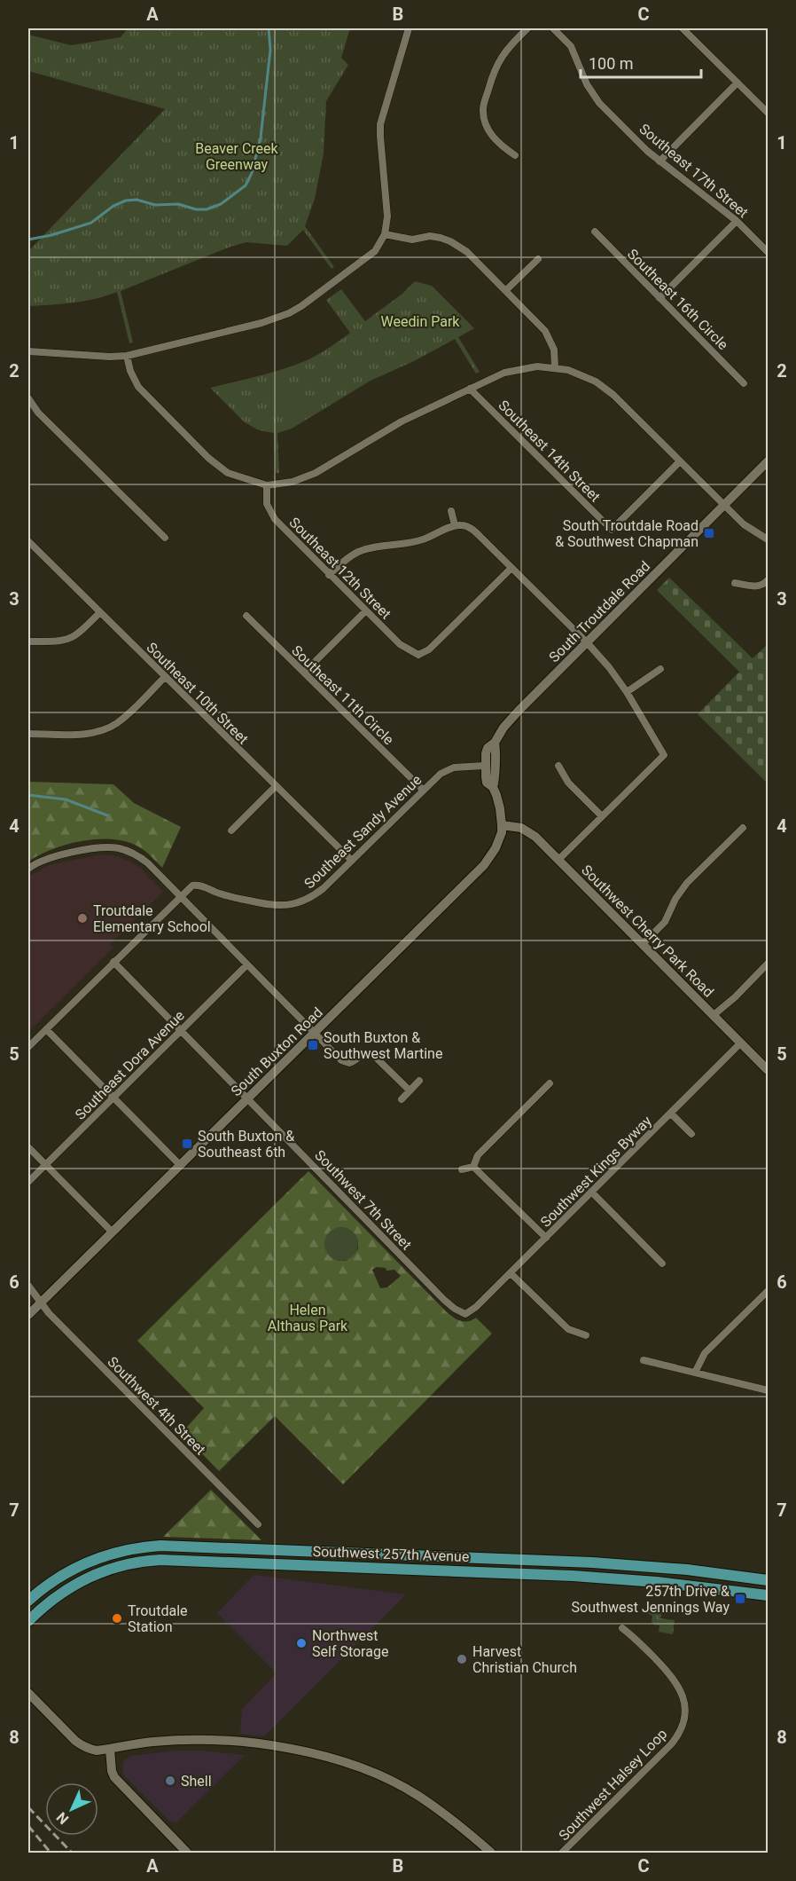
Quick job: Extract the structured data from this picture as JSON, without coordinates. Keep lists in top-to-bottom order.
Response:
{
  "streets": {
    "main road": [
      "South Troutdale Road",
      "Southwest Cherry Park Road",
      "South Buxton Road",
      "Southwest 257th Avenue"
    ],
    "street": [
      "Southeast 17th Street",
      "Southeast 16th Circle",
      "Southeast 14th Street",
      "Southeast 12th Street",
      "Southeast 10th Street",
      "Southeast 11th Circle",
      "Southeast Sandy Avenue",
      "Southeast Dora Avenue",
      "Southwest Kings Byway",
      "Southwest 7th Street",
      "Southwest 4th Street",
      "Southwest Halsey Loop"
    ]
  },
  "crossings": [
    ["South Troutdale Road", "Southeast Sandy Avenue"],
    ["South Troutdale Road", "South Buxton Road"],
    ["Southeast 10th Street", "Southeast Sandy Avenue"],
    ["Southeast 11th Circle", "Southeast Sandy Avenue"],
    ["Southeast Sandy Avenue", "South Buxton Road"],
    ["Southwest Cherry Park Road", "South Buxton Road"],
    ["Southwest Cherry Park Road", "Southwest Kings Byway"],
    ["South Buxton Road", "Southwest 7th Street"],
    ["South Buxton Road", "Southwest 4th Street"],
    ["Southeast Dora Avenue", "Southwest 7th Street"],
    ["Southwest Kings Byway", "Southwest 7th Street"]
  ],
  "parks": ["Beaver Creek Greenway", "Weedin Park", "Helen Althaus Park"],
  "places": {
    "transit": [
      "South Troutdale Road & Southwest Chapman",
      "South Buxton & Southwest Martine",
      "South Buxton & Southeast 6th",
      "257th Drive & Southwest Jennings Way"
    ],
    "other": [
      "Troutdale Elementary School",
      "Troutdale Station",
      "Northwest Self Storage",
      "Harvest Christian Church",
      "Shell"
    ]
  },
  "scale_bar": "100 m",
  "north": "bottom left",
  "grid": {
    "columns": ["A", "B", "C"],
    "rows": [
      "1",
      "2",
      "3",
      "4",
      "5",
      "6",
      "7",
      "8"
    ]
  }
}
